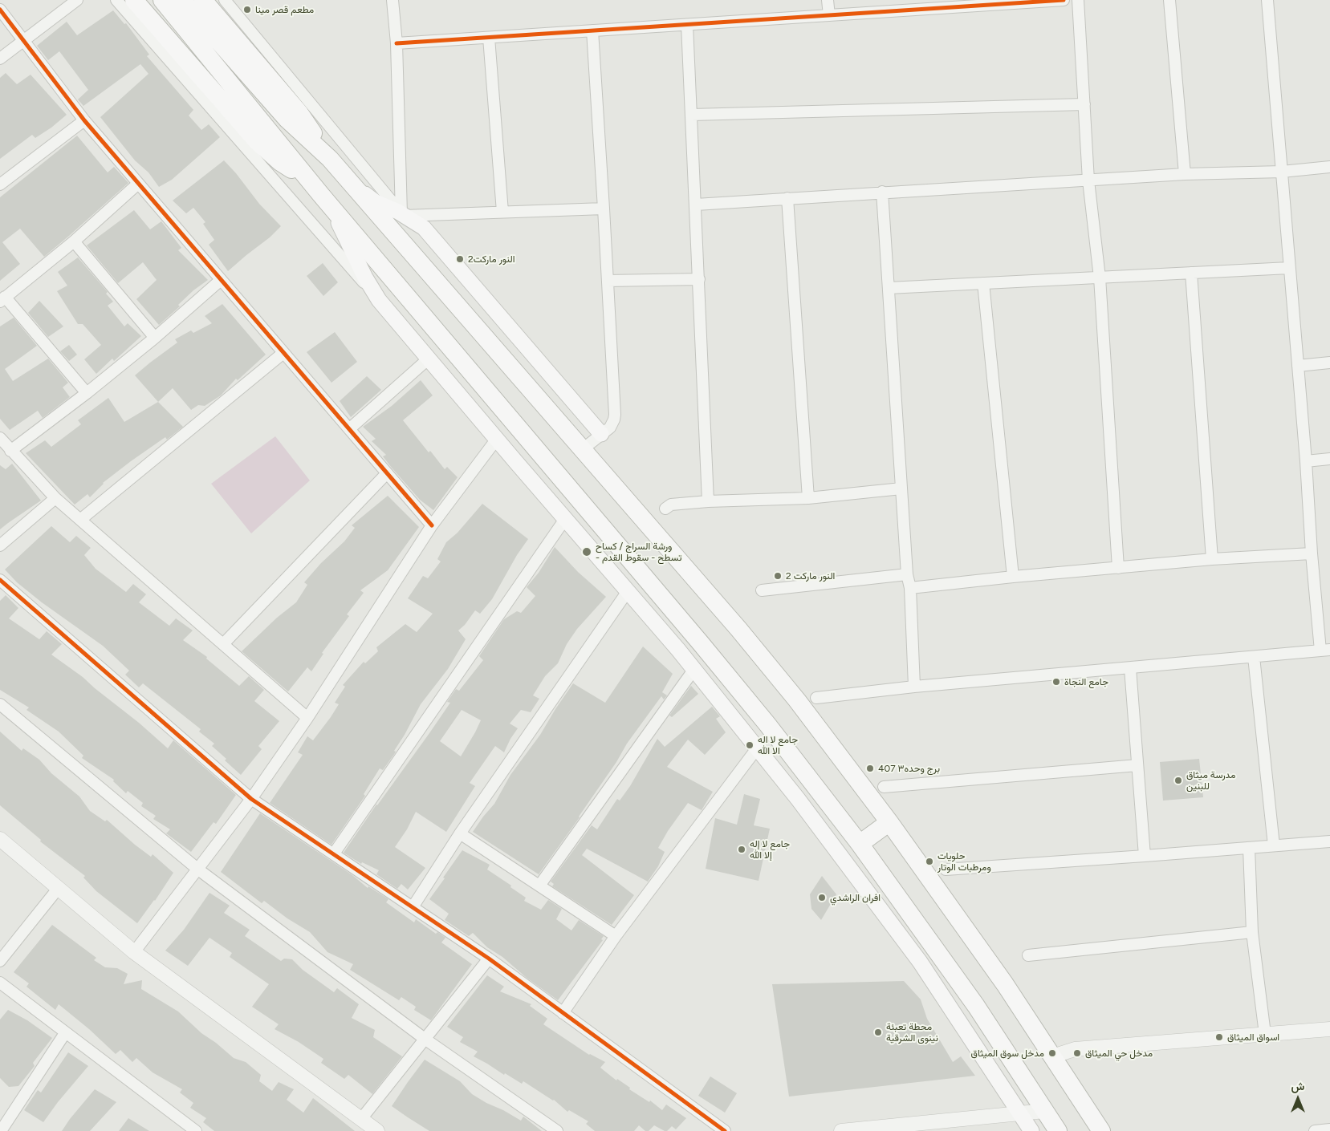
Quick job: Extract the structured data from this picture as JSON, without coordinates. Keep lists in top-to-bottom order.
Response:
{
  "places": [
    "مطعم قصر مينا",
    "النور ماركت2",
    "ورشة السراج / كساح - تسطح - سقوط القدم",
    "النور ماركت 2",
    "جامع النجاة",
    "جامع لا اله الا الله",
    "برج وحده٣ 407",
    "مدرسة ميثاق للبنين",
    "جامع لا إله إلا الله",
    "حلويات ومرطبات الوتار",
    "افران الراشدي",
    "محطة تعبئة نينوى الشرقية",
    "اسواق الميثاق",
    "مدخل سوق الميثاق",
    "مدخل حي الميثاق"
  ],
  "north": "top"
}
